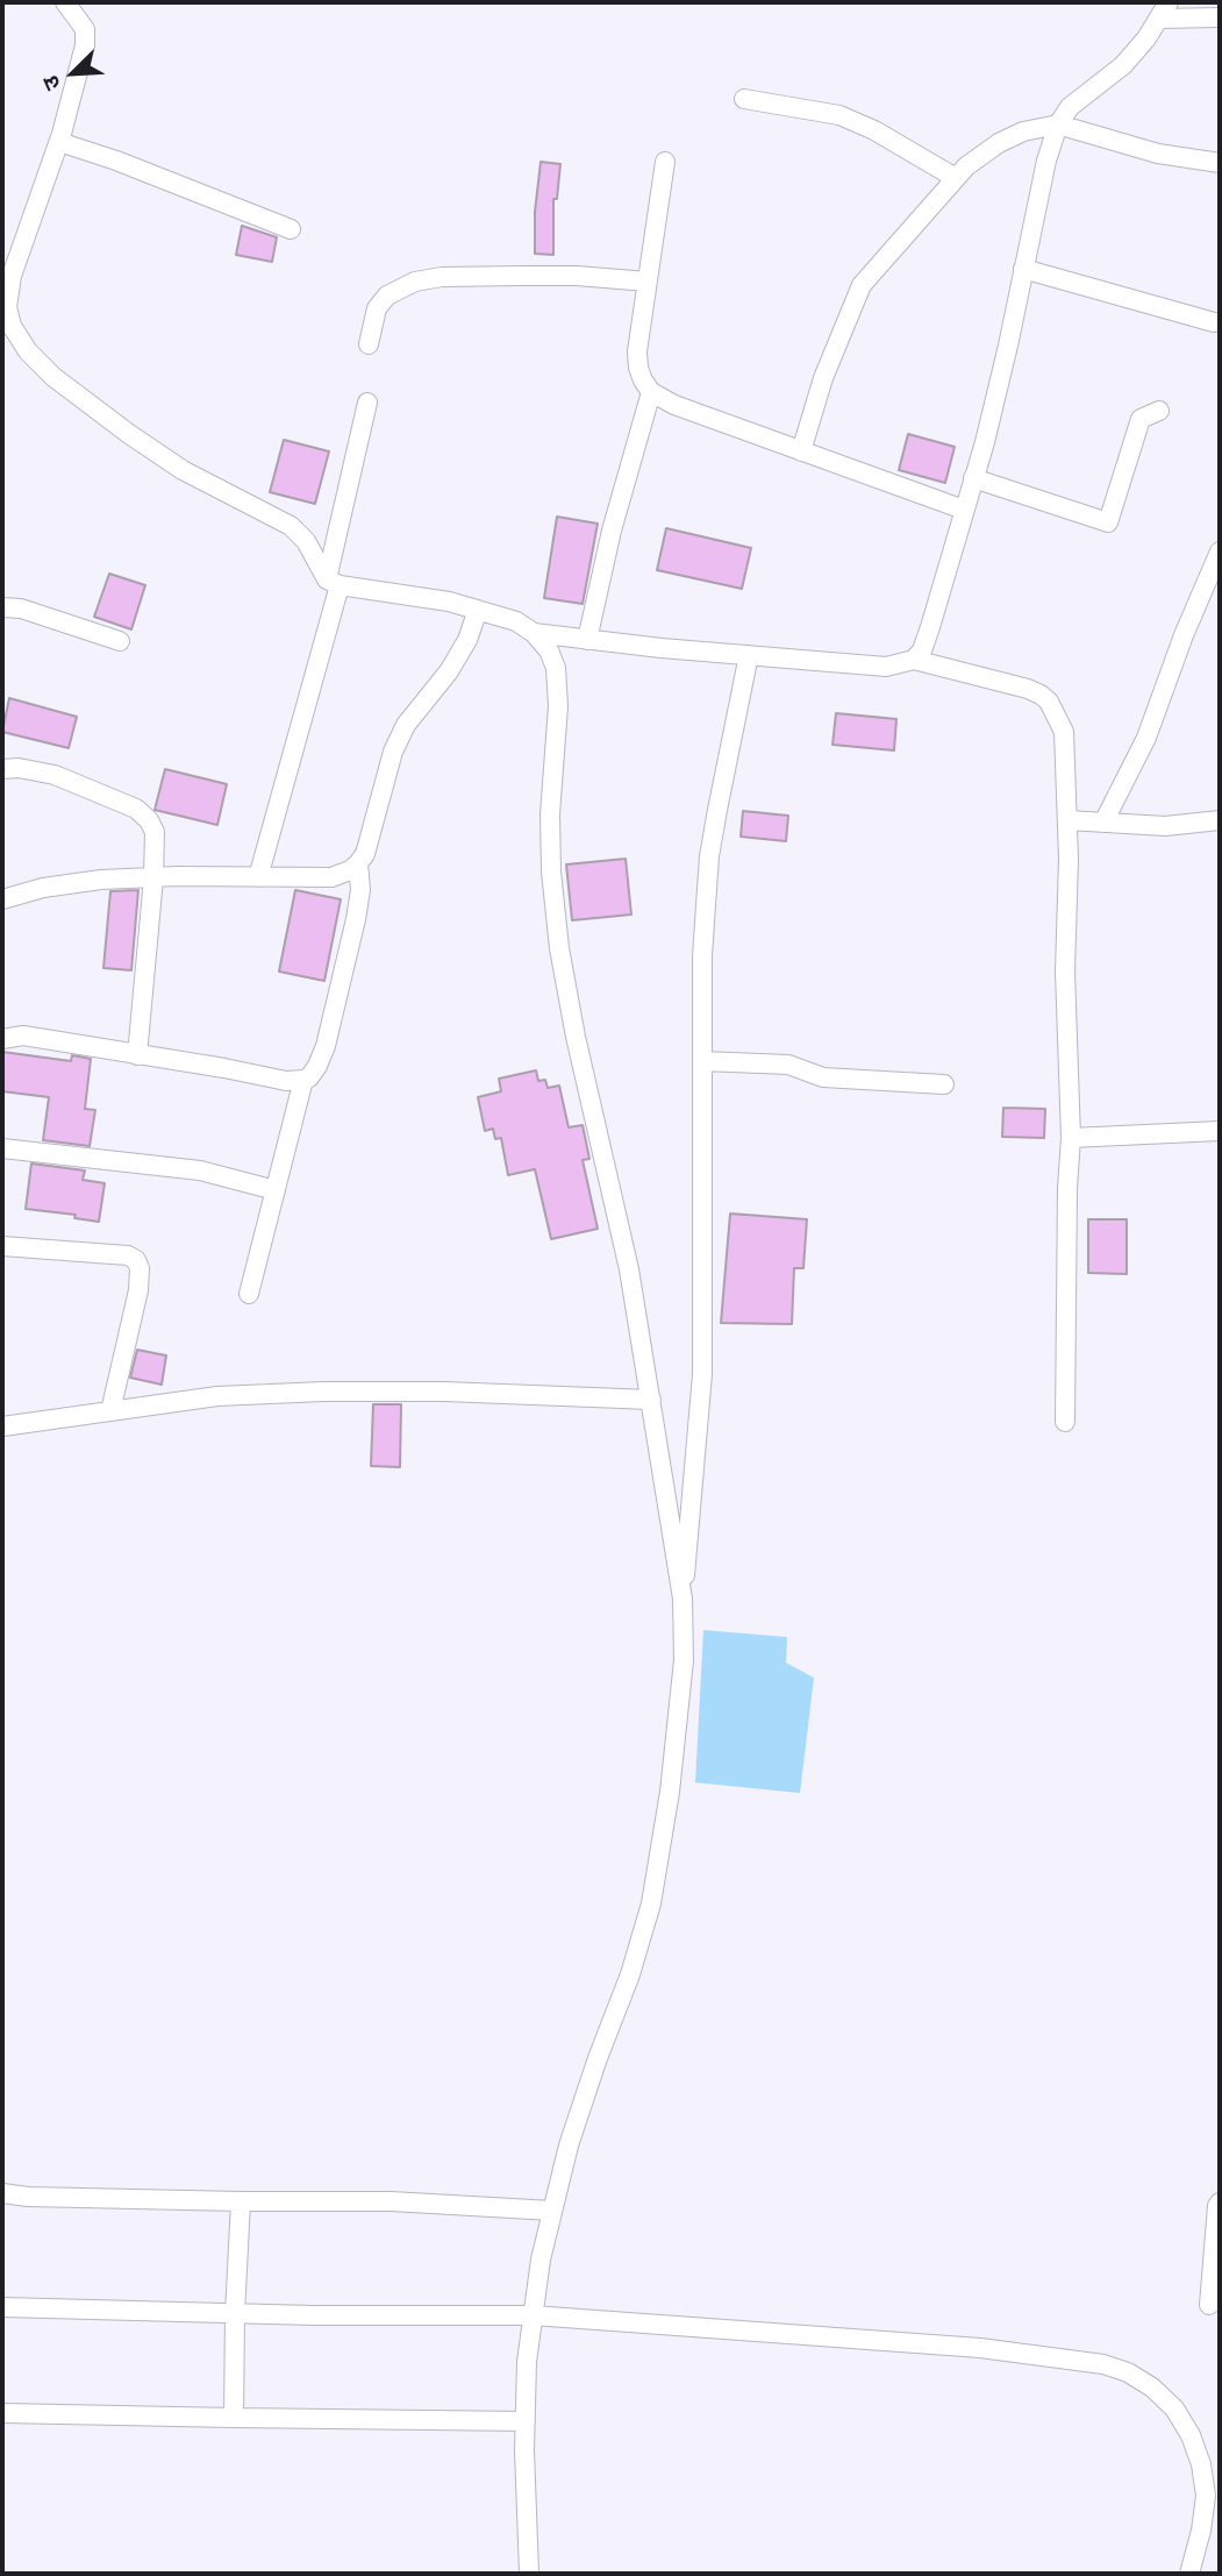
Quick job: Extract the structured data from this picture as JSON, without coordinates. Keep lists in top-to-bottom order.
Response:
{
  "north": "bottom left"
}
